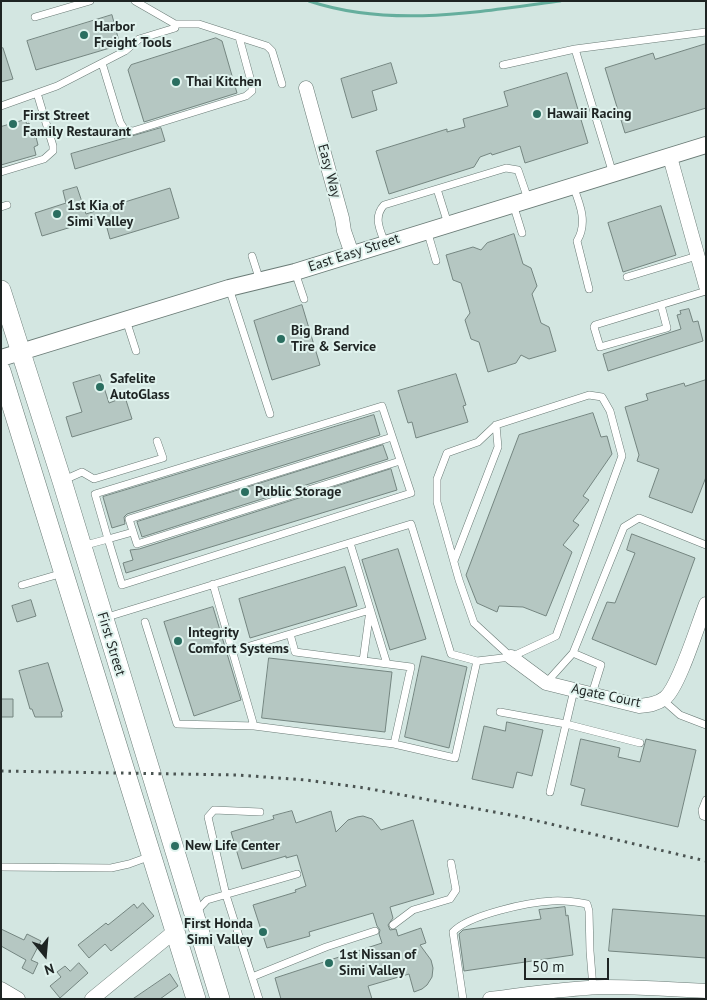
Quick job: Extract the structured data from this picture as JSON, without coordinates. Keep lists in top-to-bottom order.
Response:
{
  "streets": {
    "main road": ["First Street"],
    "street": ["Easy Way", "East Easy Street", "Agate Court"]
  },
  "crossings": [
    ["Easy Way", "East Easy Street"],
    ["East Easy Street", "First Street"]
  ],
  "places": [
    "Harbor Freight Tools",
    "Thai Kitchen",
    "Hawaii Racing",
    "First Street Family Restaurant",
    "1st Kia of Simi Valley",
    "Big Brand Tire & Service",
    "Safelite AutoGlass",
    "Public Storage",
    "Integrity Comfort Systems",
    "New Life Center",
    "First Honda Simi Valley",
    "1st Nissan of Simi Valley"
  ],
  "scale_bar": "50 m",
  "north": "bottom"
}
